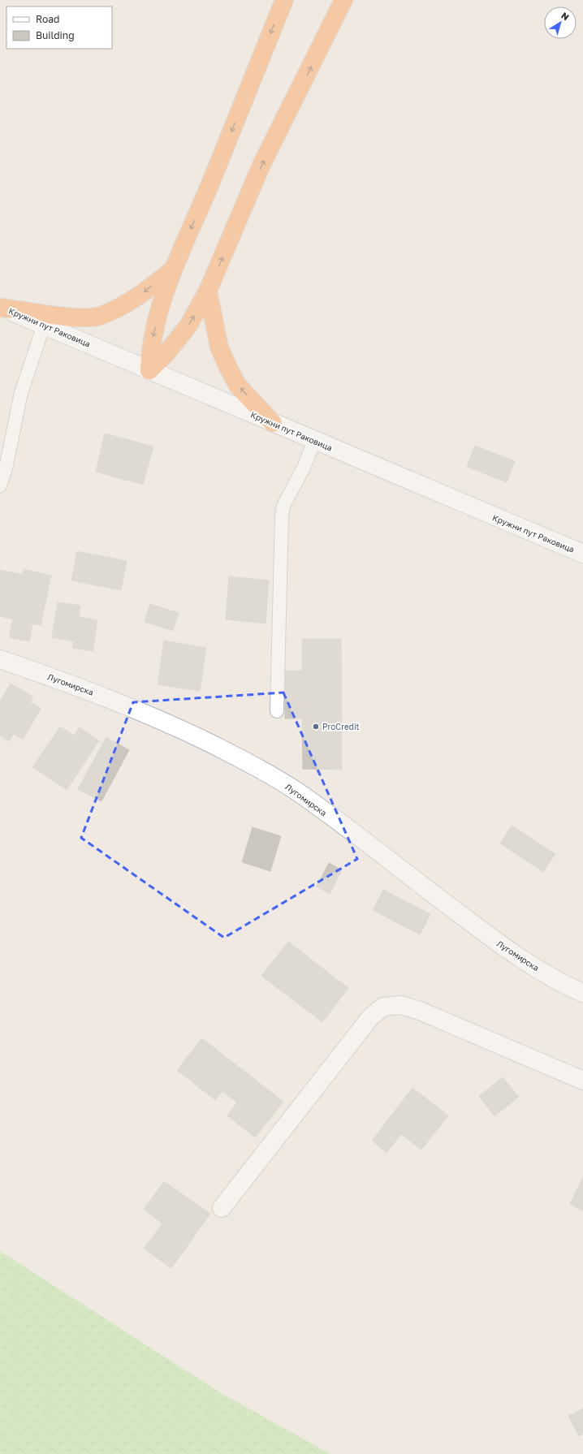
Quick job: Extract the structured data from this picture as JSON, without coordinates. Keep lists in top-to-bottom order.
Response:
{
  "streets": {
    "street": ["Кружни пут Раковица", "Лугомирска"]
  },
  "places": ["ProCredit"],
  "legend": ["Road", "Building"],
  "north": "top right"
}
